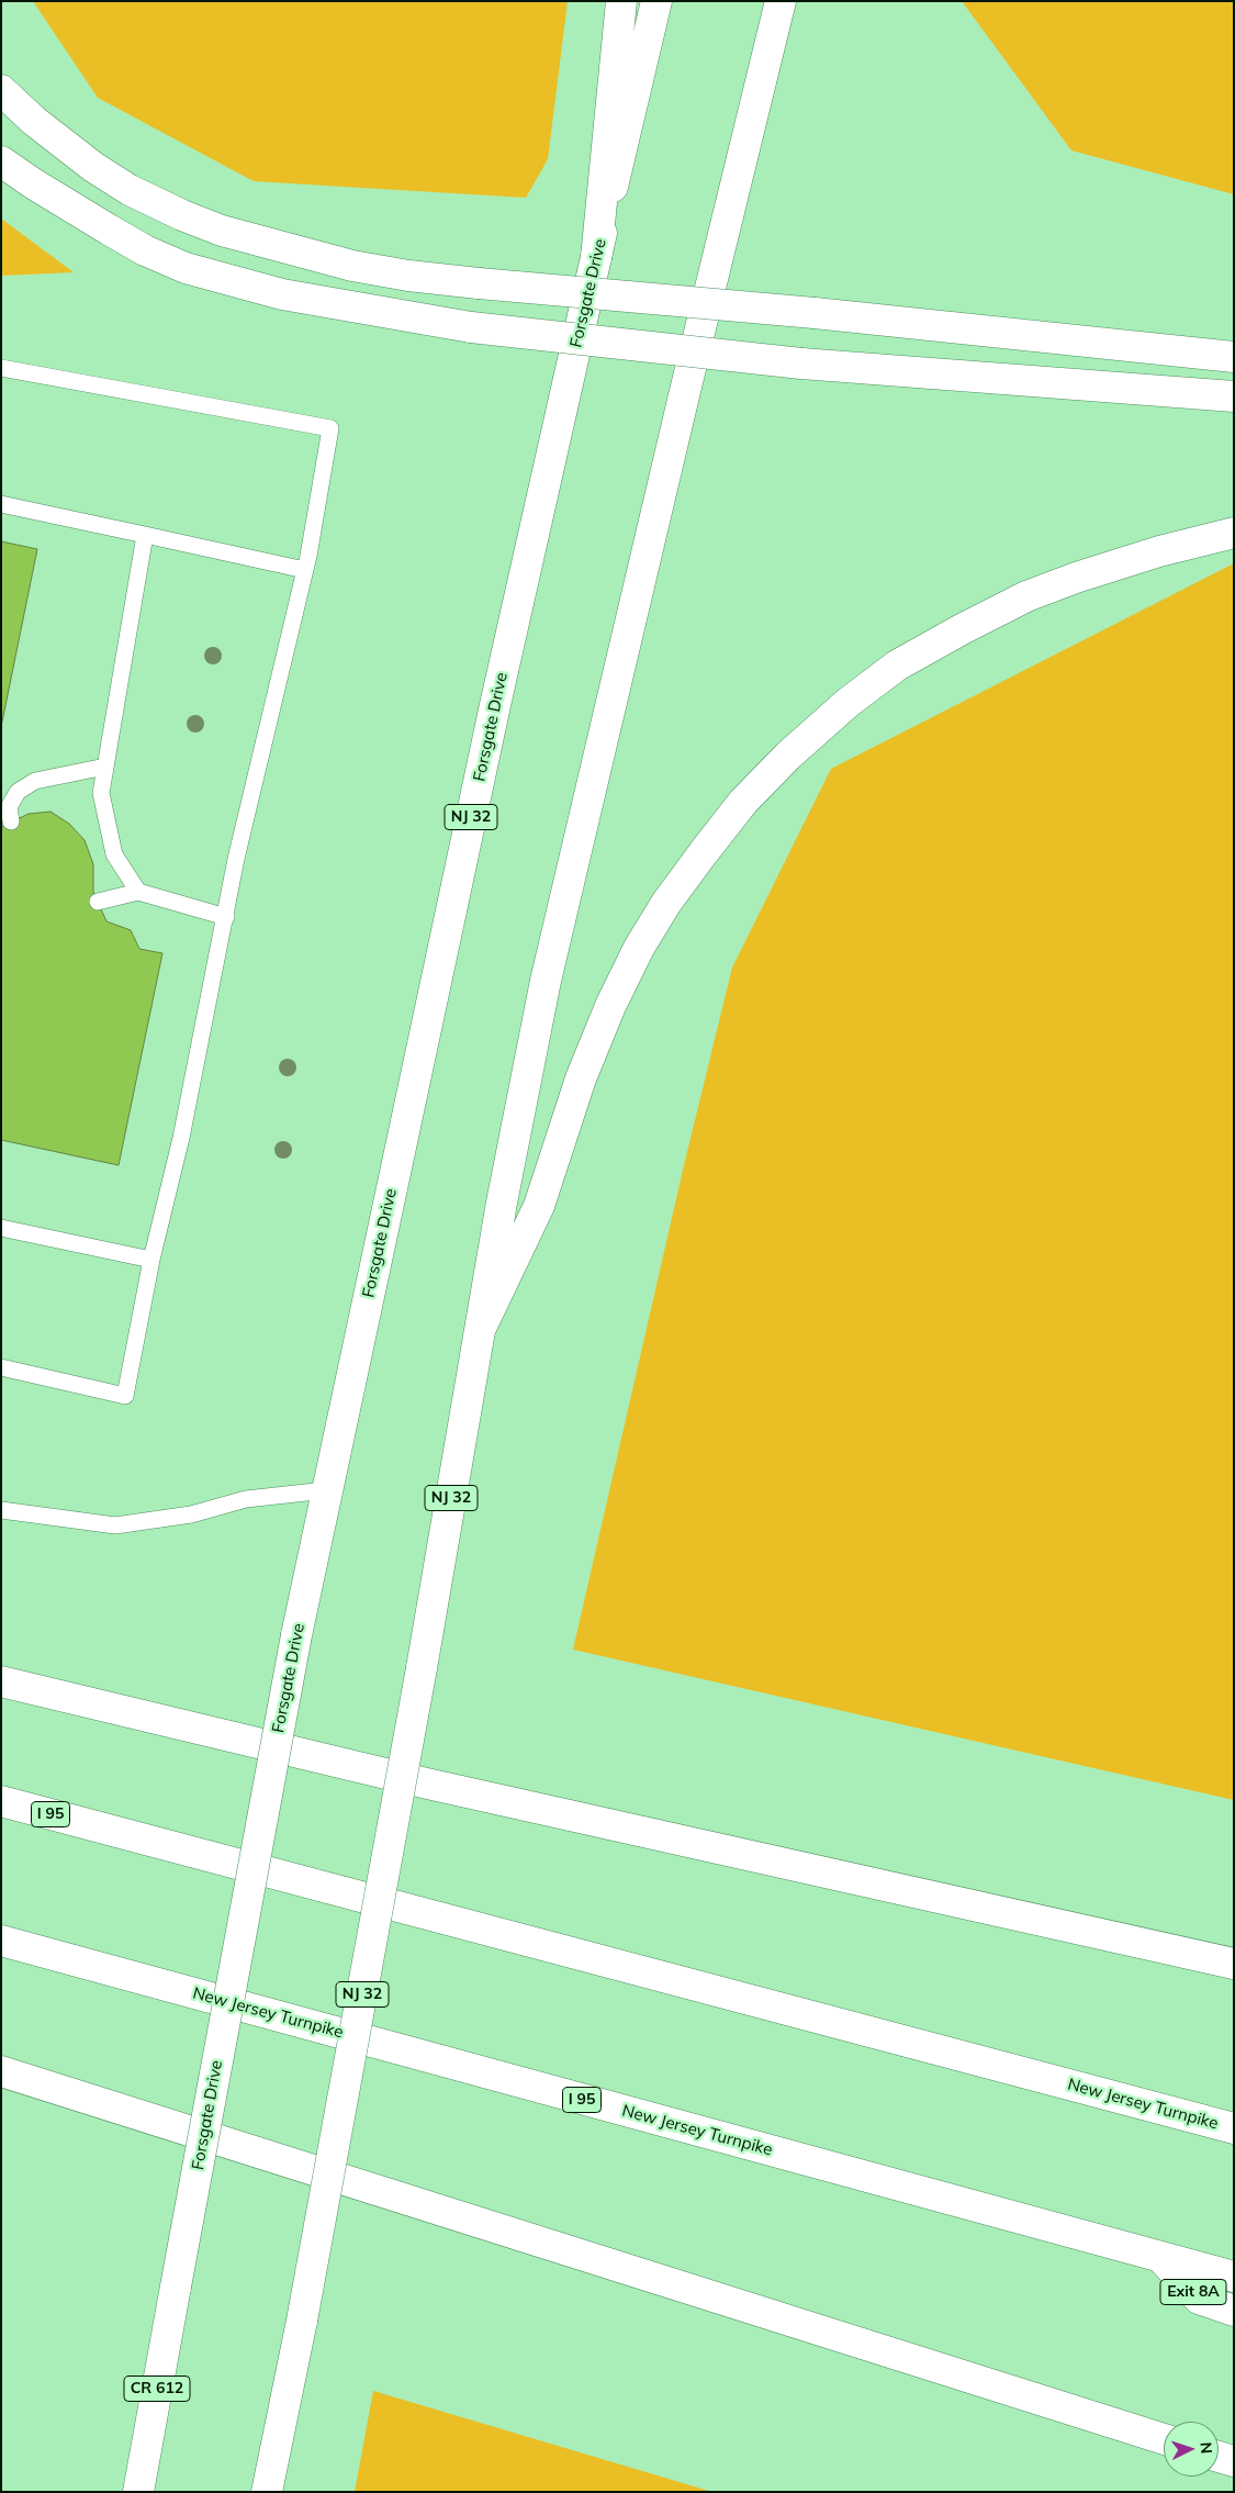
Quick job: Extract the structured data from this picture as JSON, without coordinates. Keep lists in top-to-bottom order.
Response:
{
  "streets": {
    "main road": [
      "Forsgate Drive",
      "NJ 32",
      "I 95",
      "New Jersey Turnpike",
      "Exit 8A",
      "CR 612"
    ]
  },
  "crossings": [
    ["New Jersey Turnpike", "Exit 8A"]
  ],
  "north": "right"
}
